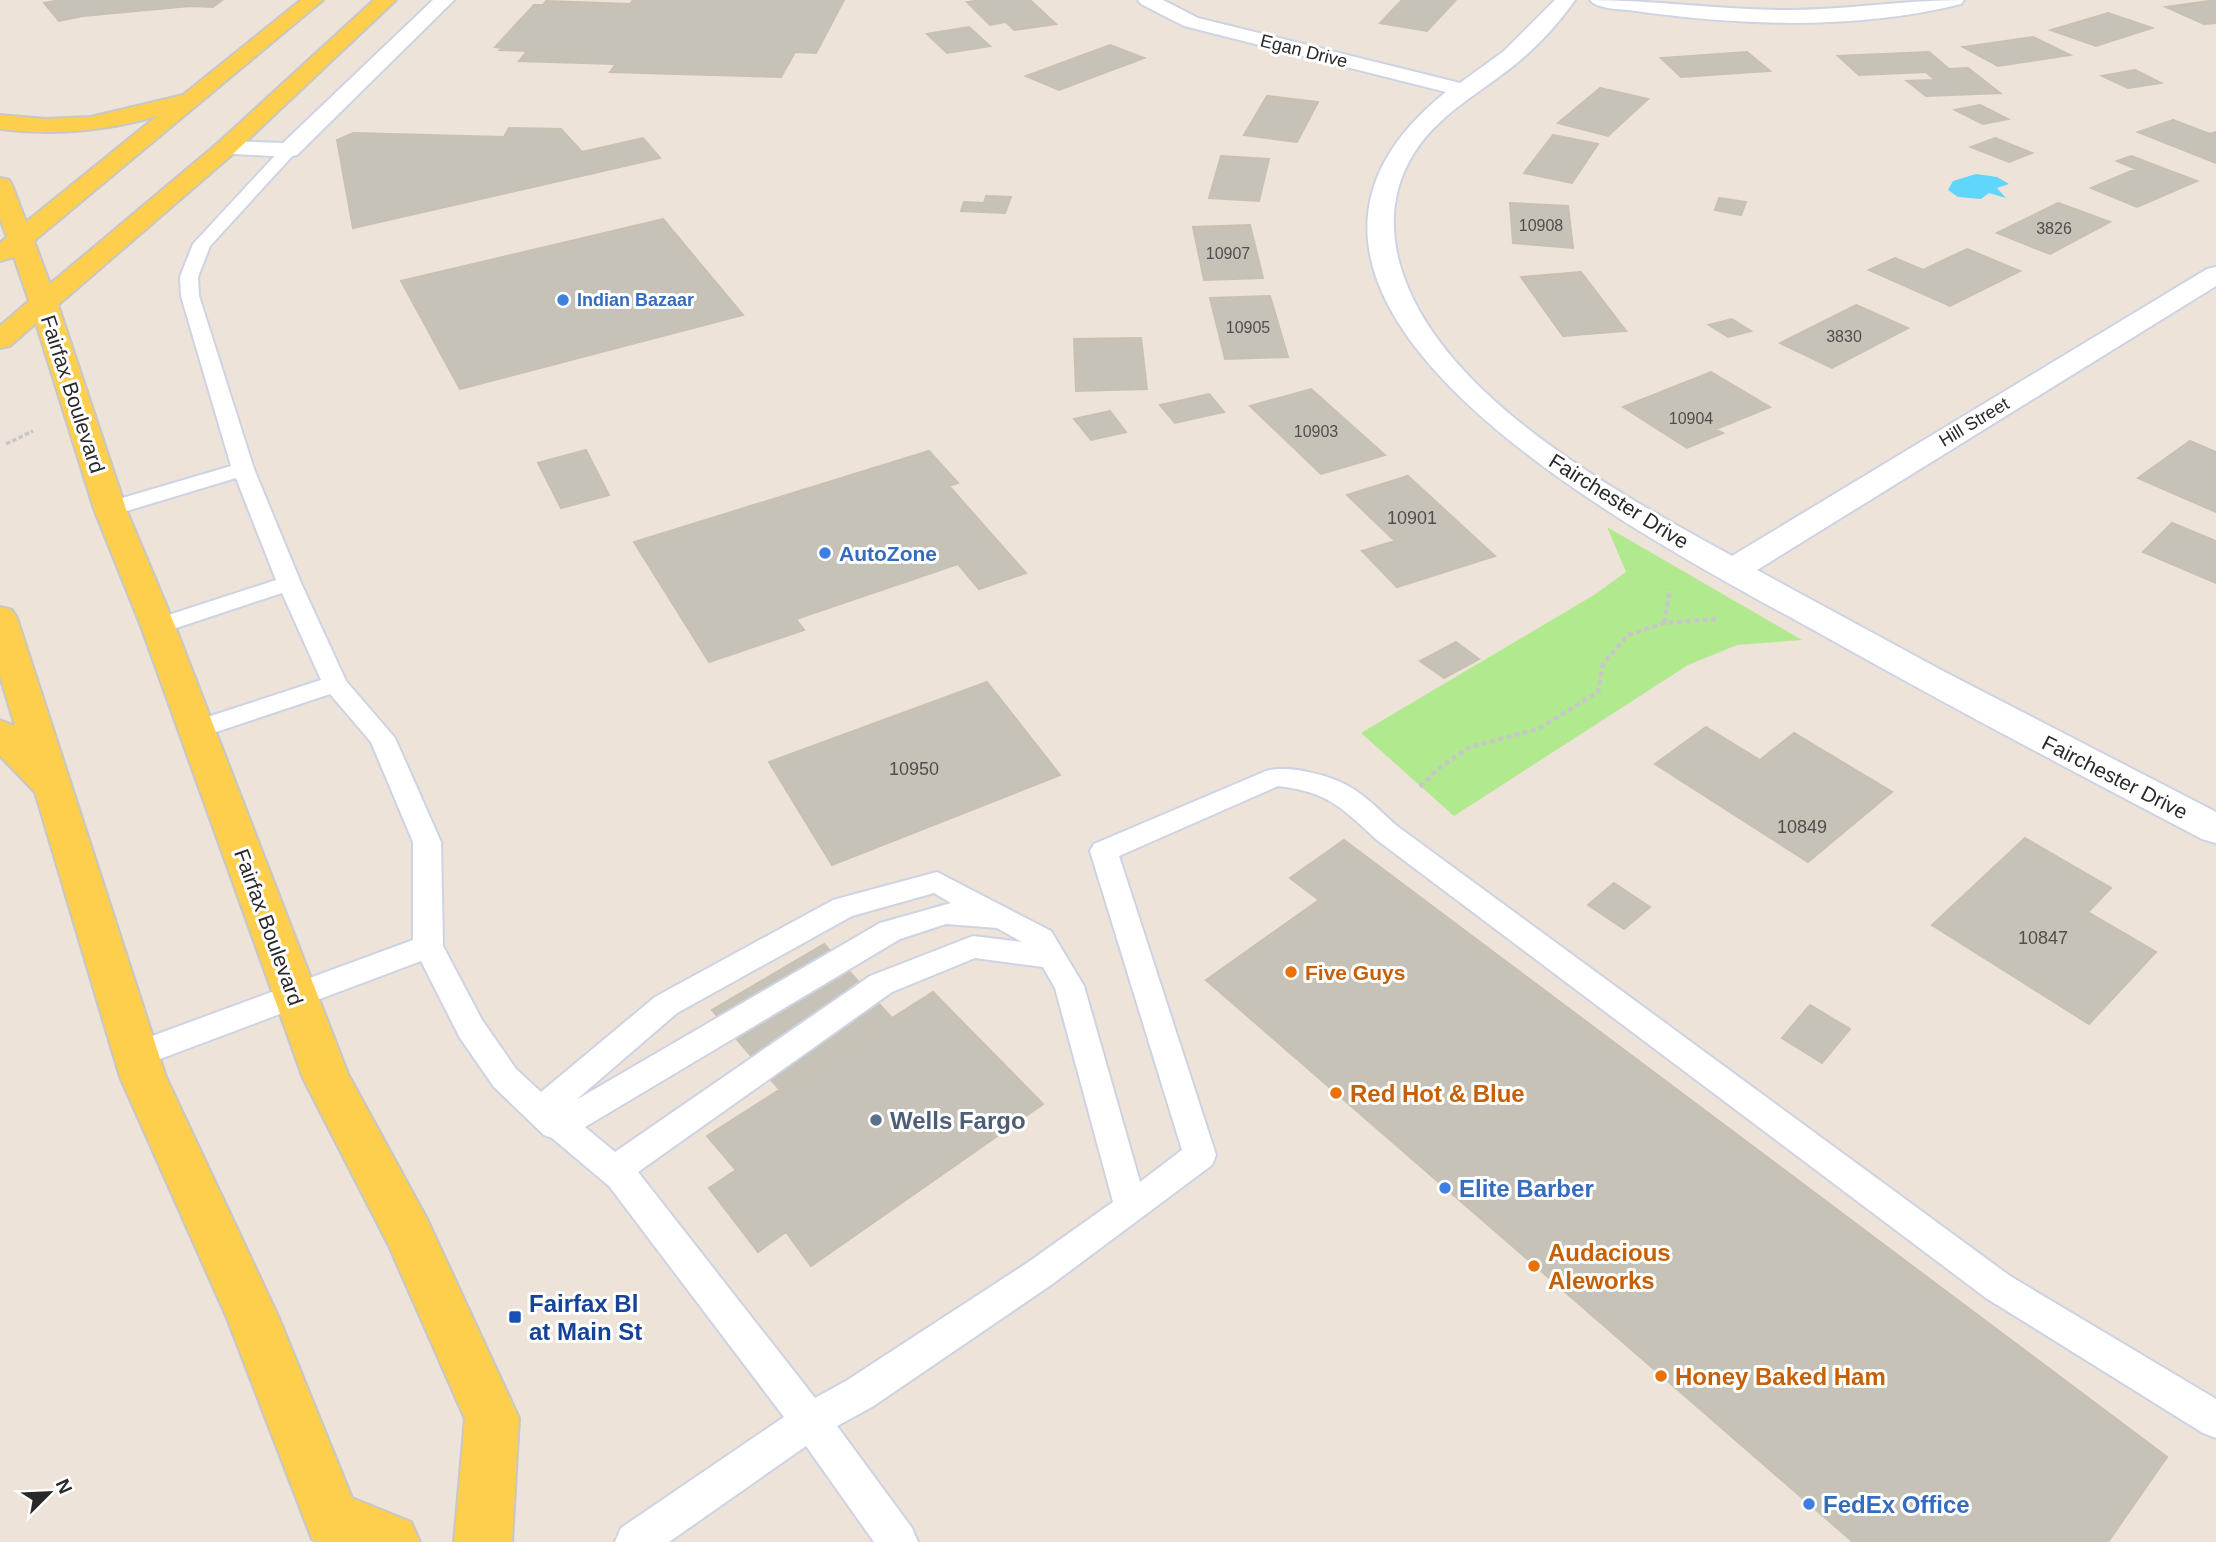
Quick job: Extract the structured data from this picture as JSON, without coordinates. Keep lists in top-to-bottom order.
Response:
{
  "streets": {
    "main road": ["Fairfax Boulevard"],
    "street": ["Egan Drive", "Hill Street", "Fairchester Drive"]
  },
  "crossings": [
    ["Egan Drive", "Fairchester Drive"],
    ["Hill Street", "Fairchester Drive"]
  ],
  "places": {
    "other": [
      "Indian Bazaar",
      "AutoZone",
      "Five Guys",
      "Red Hot & Blue",
      "Wells Fargo",
      "Elite Barber",
      "Audacious Aleworks",
      "Honey Baked Ham",
      "FedEx Office"
    ],
    "transit": ["Fairfax Bl at Main St"]
  },
  "house_numbers": [
    "10908",
    "3826",
    "10907",
    "10905",
    "3830",
    "10904",
    "10903",
    "10901",
    "10950",
    "10849",
    "10847"
  ],
  "north": "top right"
}
